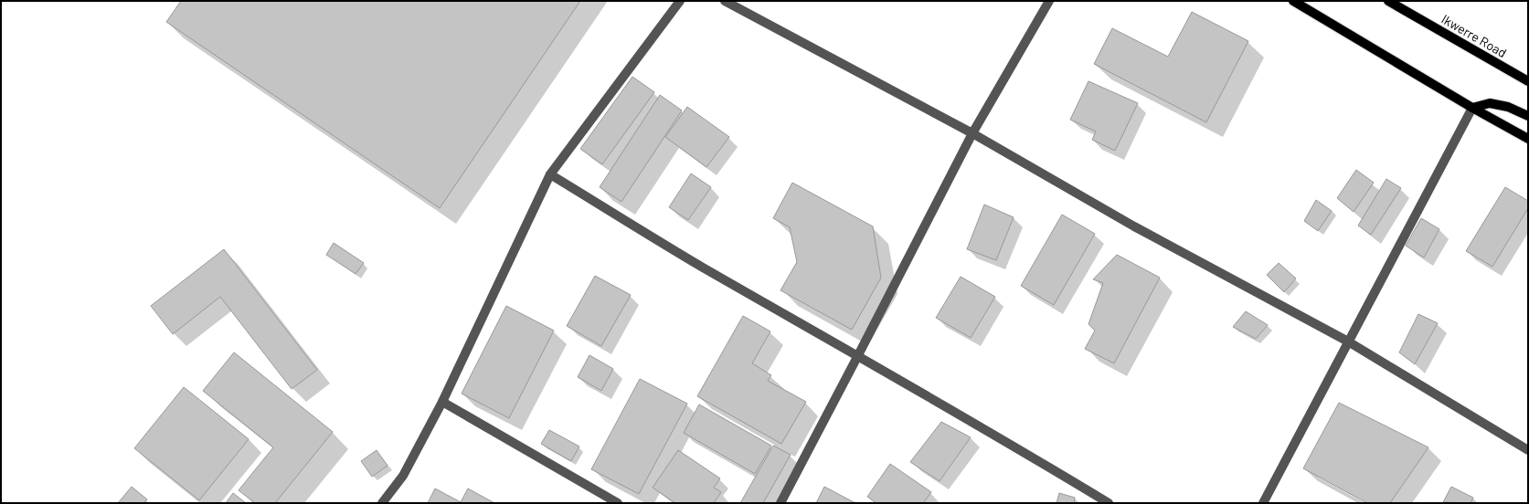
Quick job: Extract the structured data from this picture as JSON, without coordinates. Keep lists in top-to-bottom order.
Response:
{
  "streets": {
    "main road": ["Ikwerre Road"]
  }
}
